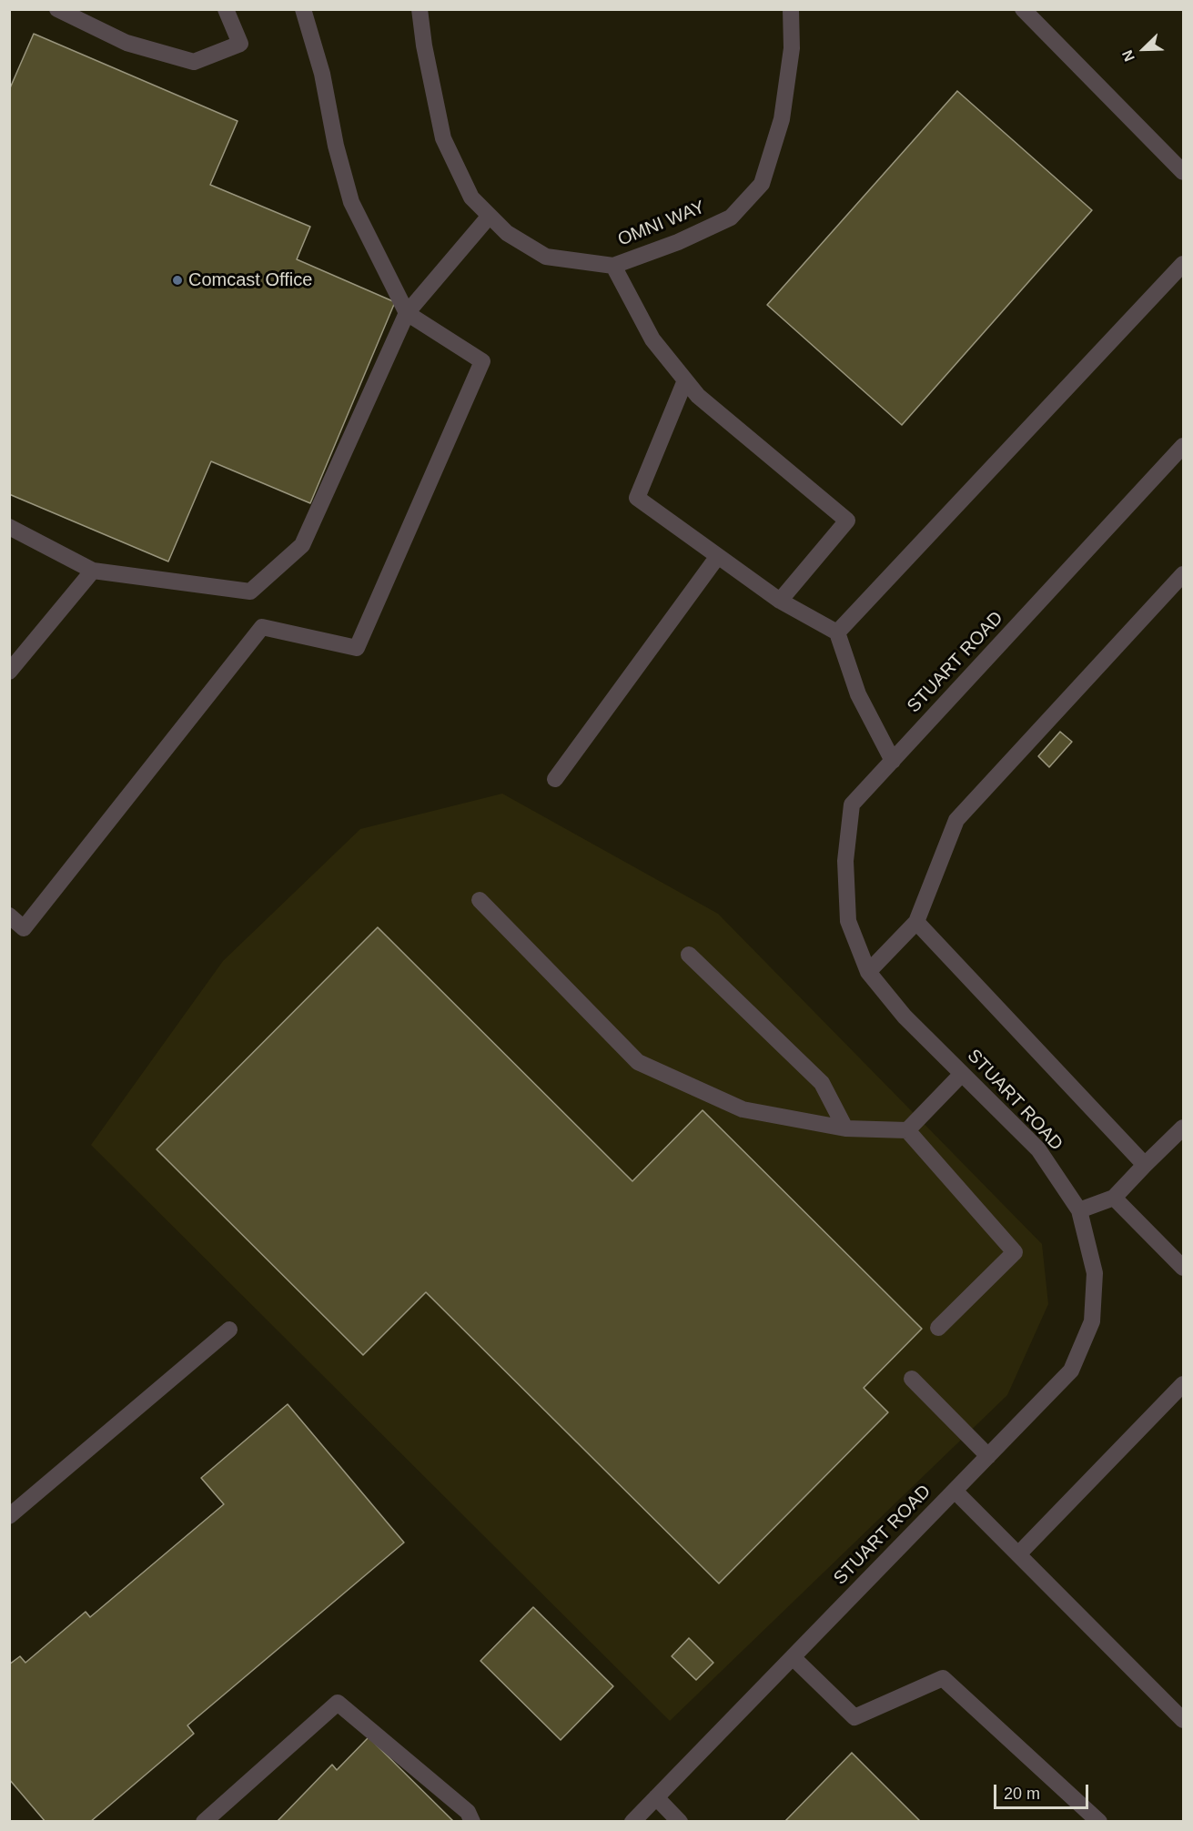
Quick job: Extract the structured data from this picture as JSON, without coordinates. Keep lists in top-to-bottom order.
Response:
{
  "streets": {
    "street": ["OMNI WAY", "STUART ROAD"]
  },
  "places": ["Comcast Office"],
  "scale_bar": "20 m",
  "north": "bottom left"
}
